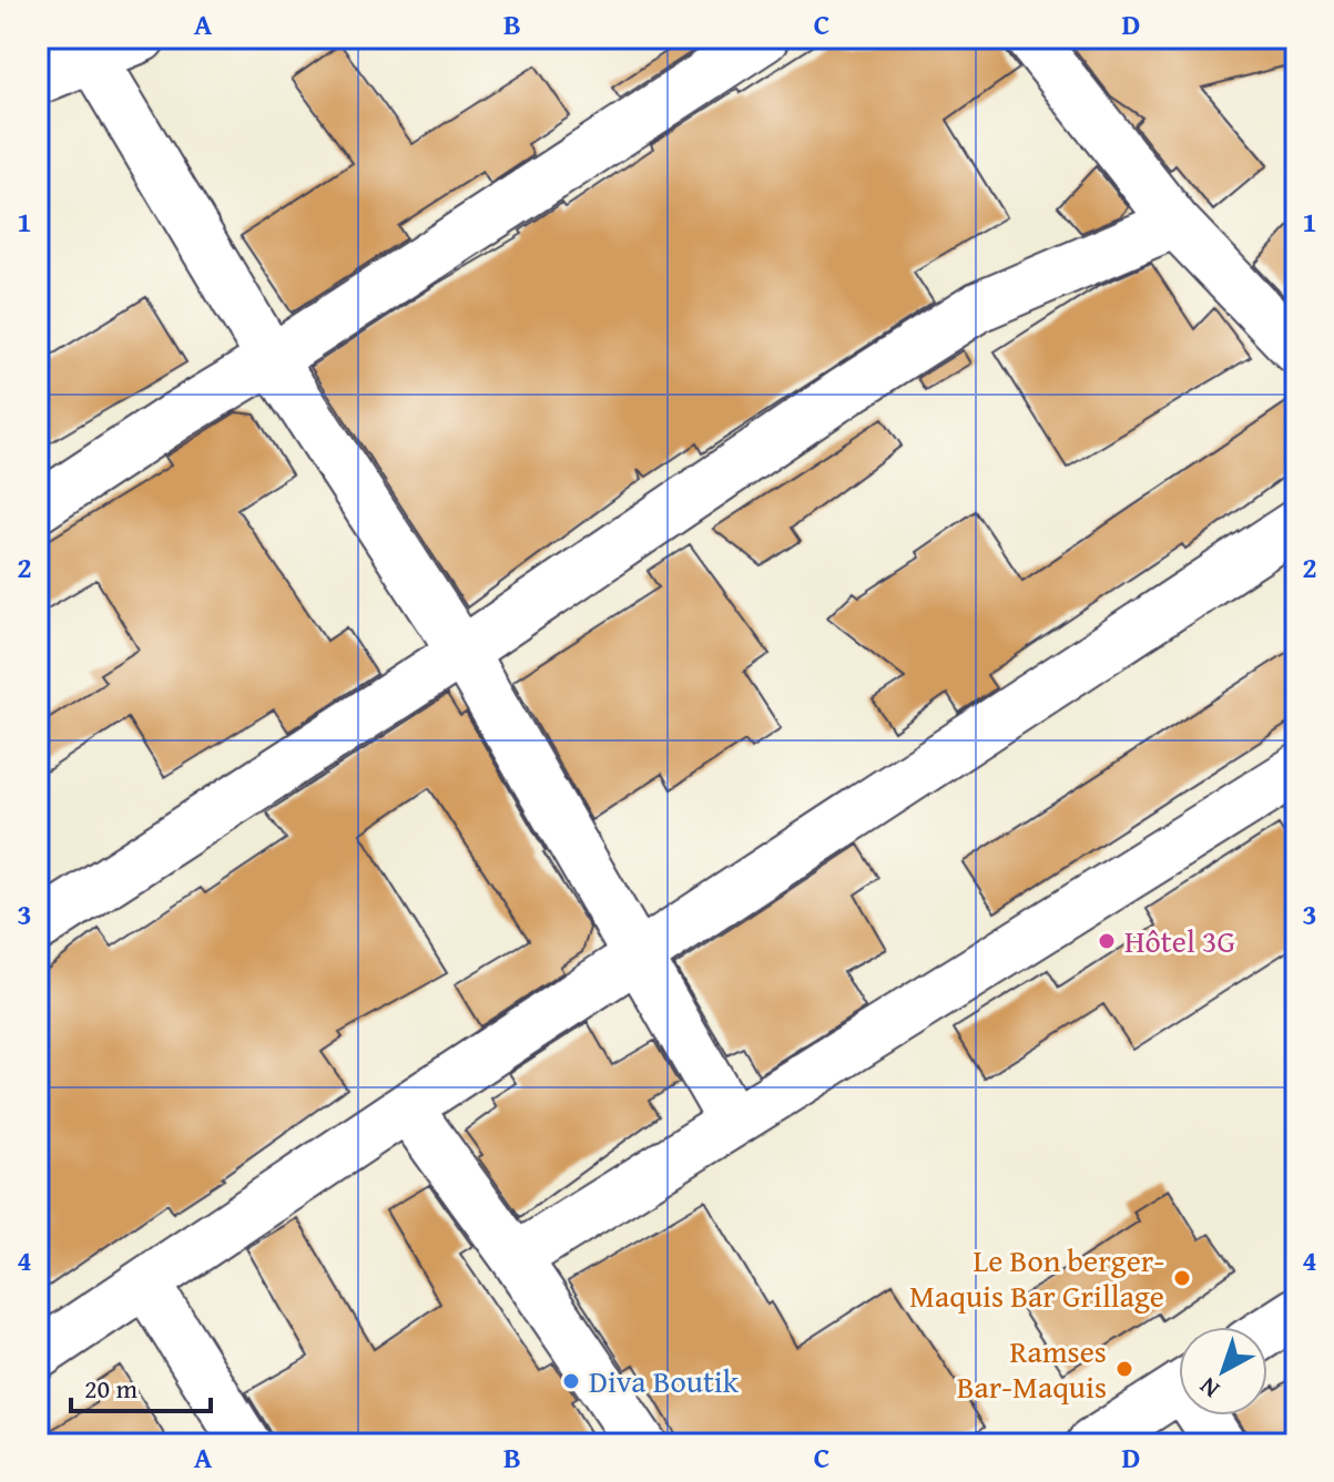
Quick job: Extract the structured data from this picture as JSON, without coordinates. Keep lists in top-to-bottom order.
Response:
{
  "places": [
    "Hôtel 3G",
    "Le Bon berger- Maquis Bar Grillage",
    "Ramses Bar-Maquis",
    "Diva Boutik"
  ],
  "scale_bar": "20 m",
  "north": "bottom left",
  "grid": {
    "columns": [
      "A",
      "B",
      "C",
      "D"
    ],
    "rows": [
      "1",
      "2",
      "3",
      "4"
    ]
  }
}
